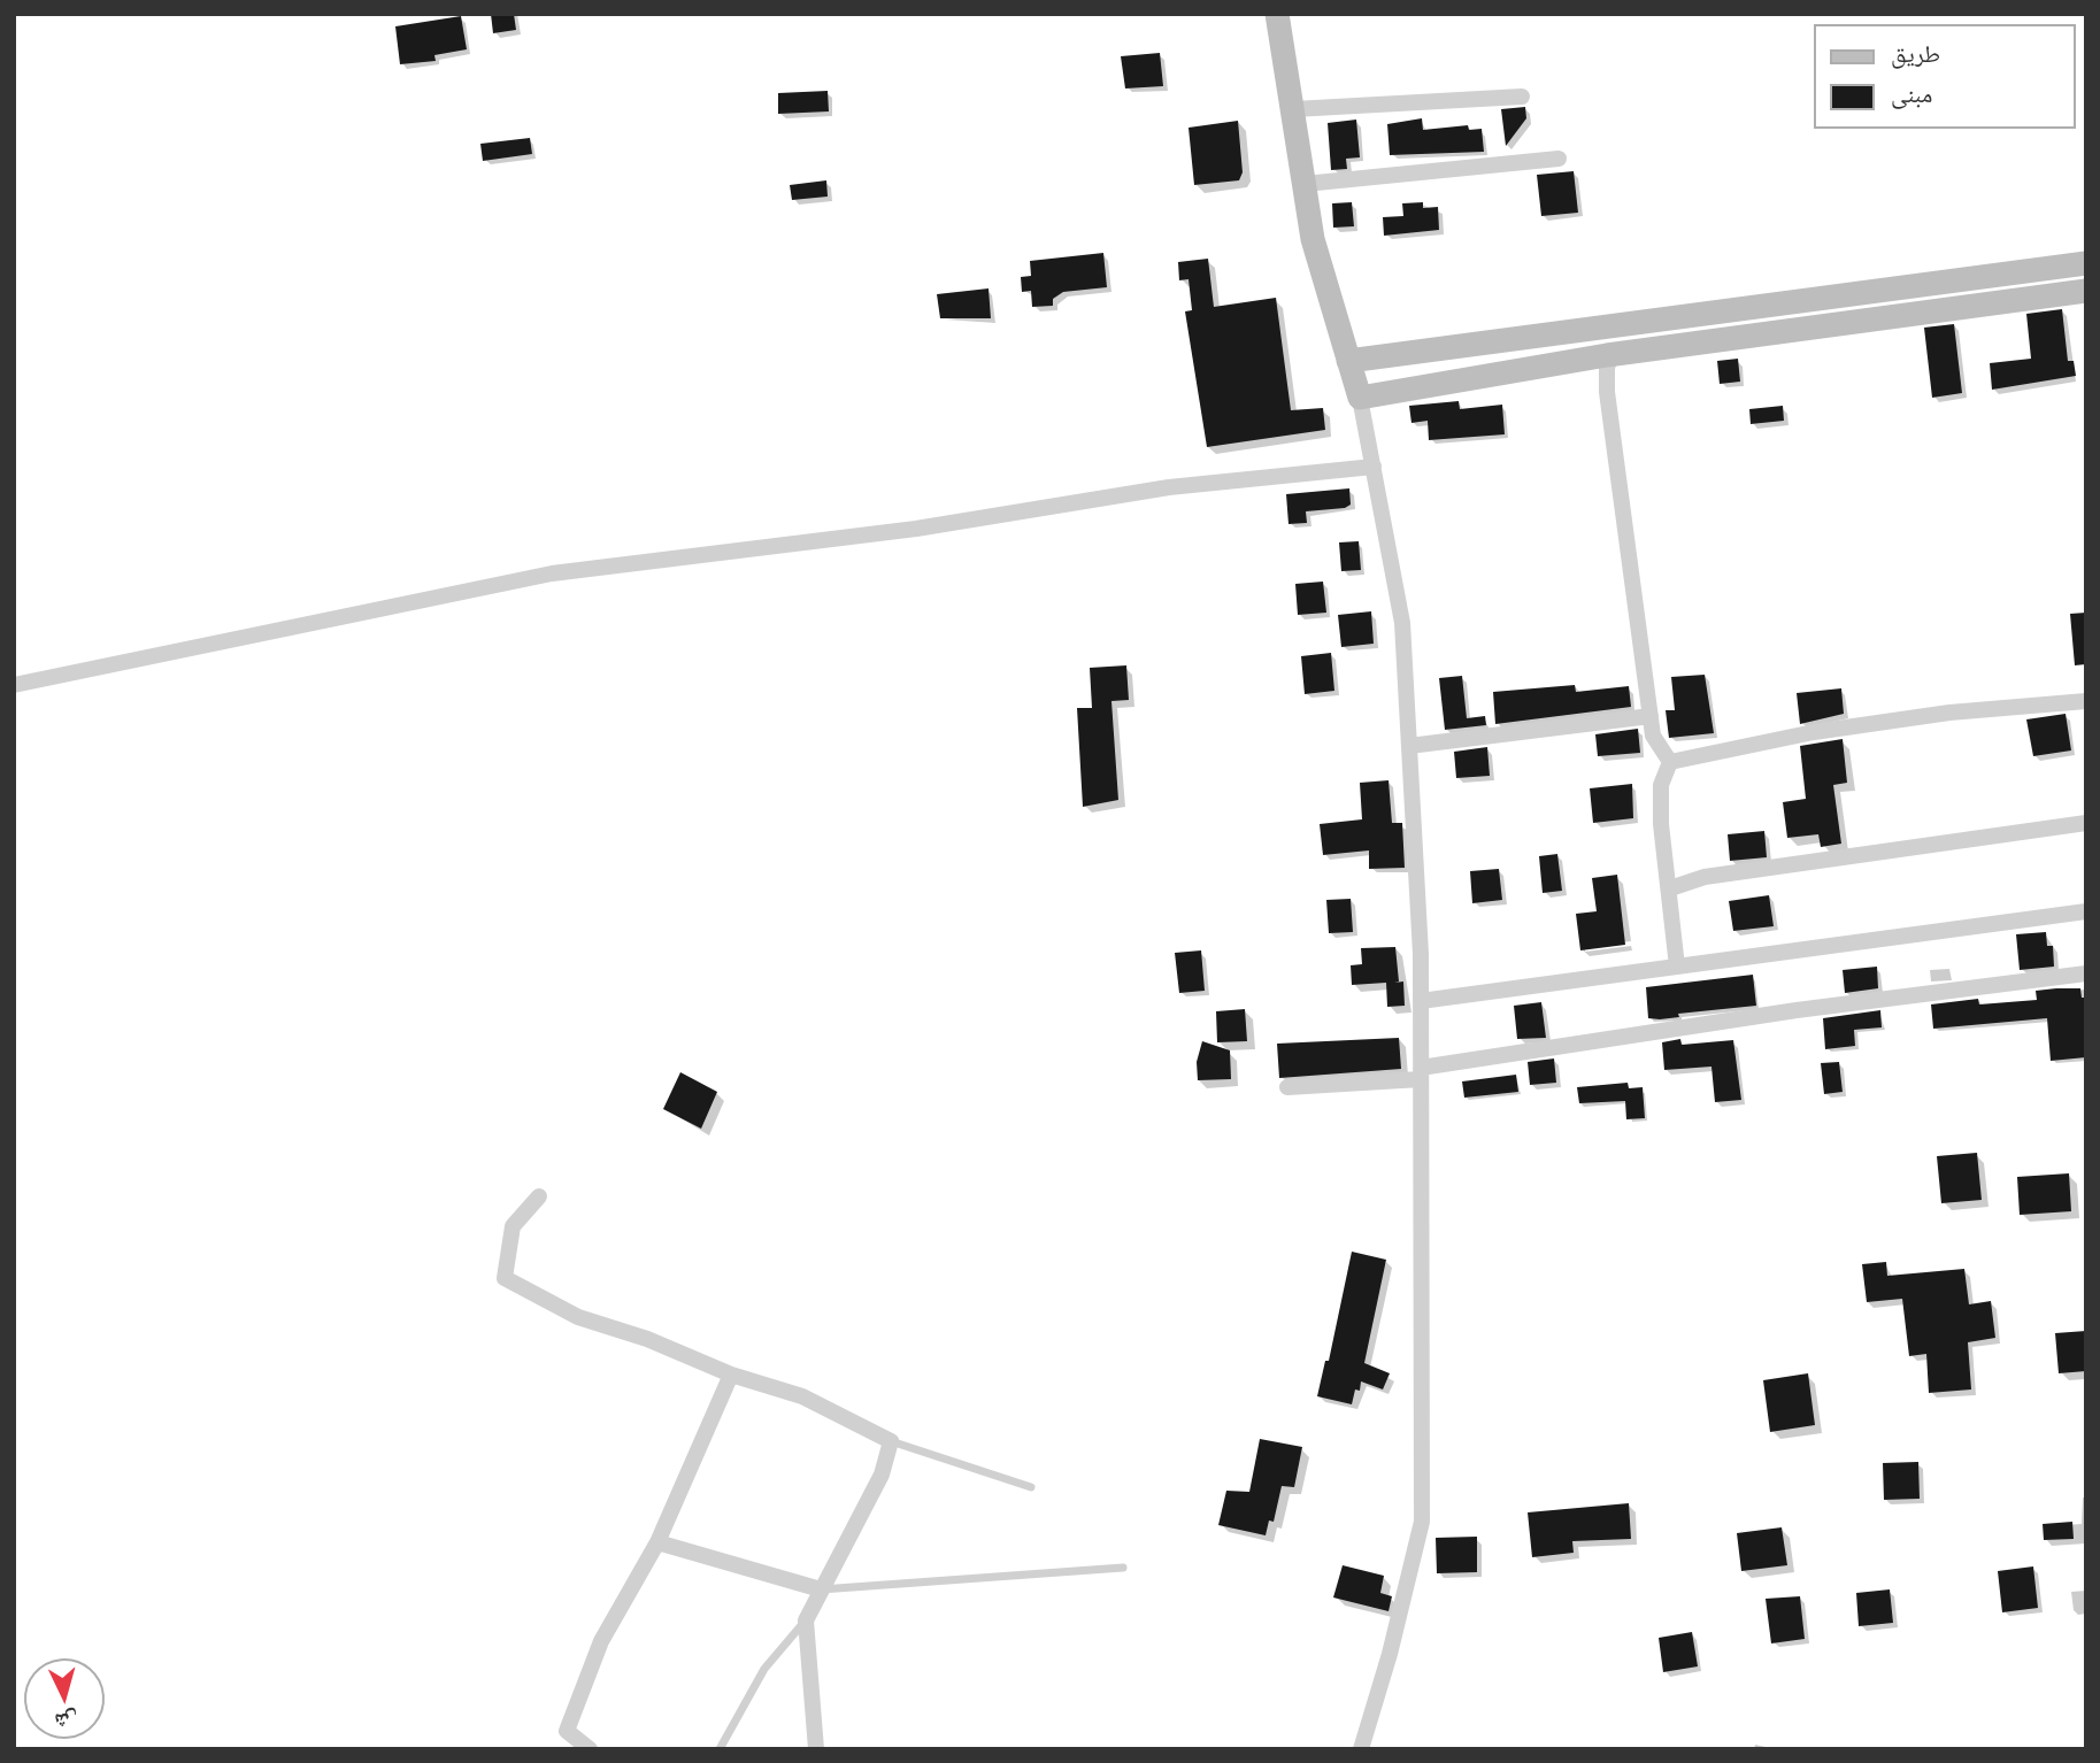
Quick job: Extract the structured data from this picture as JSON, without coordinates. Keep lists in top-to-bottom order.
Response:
{
  "legend": ["طريق", "مبنى"],
  "north": "bottom"
}
